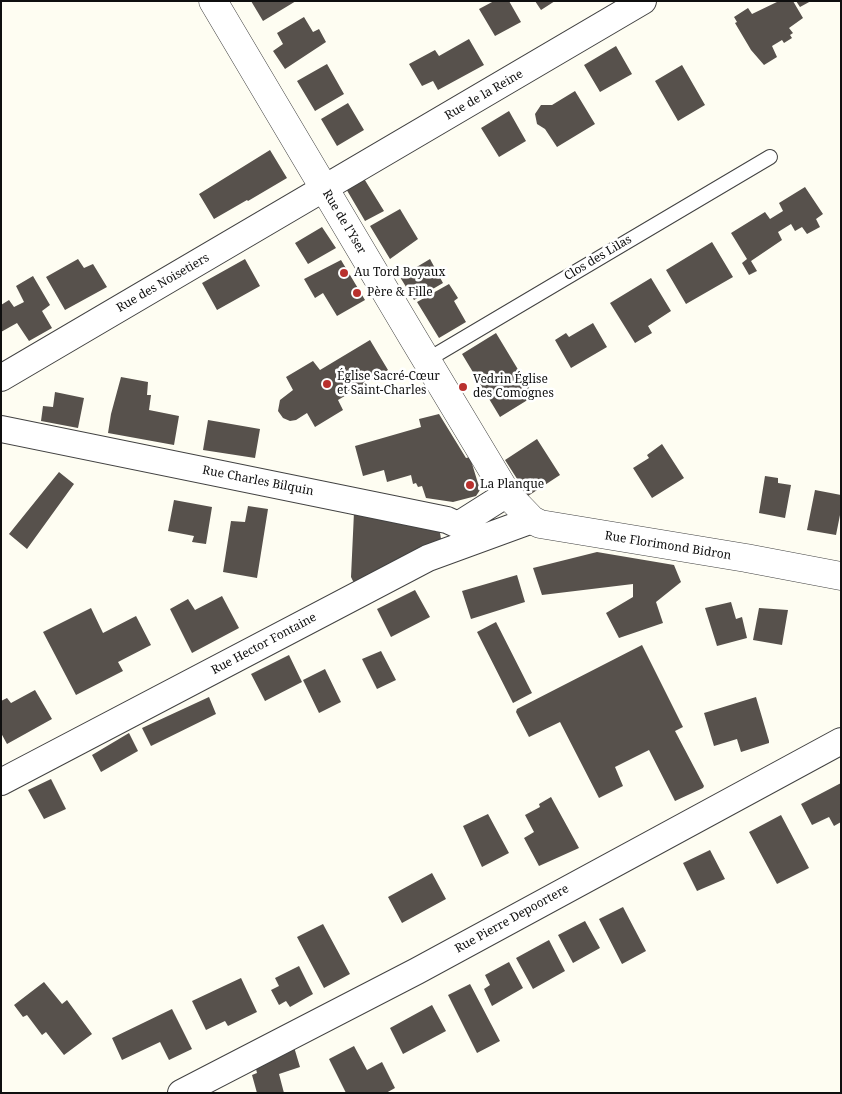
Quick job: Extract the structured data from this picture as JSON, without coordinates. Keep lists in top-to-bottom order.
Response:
{
  "streets": {
    "street": [
      "Rue de la Reine",
      "Rue de l'Yser",
      "Rue des Noisetiers",
      "Rue Charles Bilquin",
      "Rue Florimond Bidron",
      "Rue Hector Fontaine",
      "Rue Pierre Depoortere"
    ],
    "lane": ["Clos des Lilas"]
  },
  "crossings": [
    ["Rue de la Reine", "Rue de l'Yser"],
    ["Rue de la Reine", "Rue des Noisetiers"],
    ["Rue de l'Yser", "Clos des Lilas"],
    ["Rue de l'Yser", "Rue des Noisetiers"],
    ["Rue Charles Bilquin", "Rue Hector Fontaine"],
    ["Rue Florimond Bidron", "Rue Hector Fontaine"]
  ],
  "places": [
    "Au Tord Boyaux",
    "Père & Fille",
    "Église Sacré-Cœur et Saint-Charles",
    "Vedrin Église des Comognes",
    "La Planque"
  ]
}
